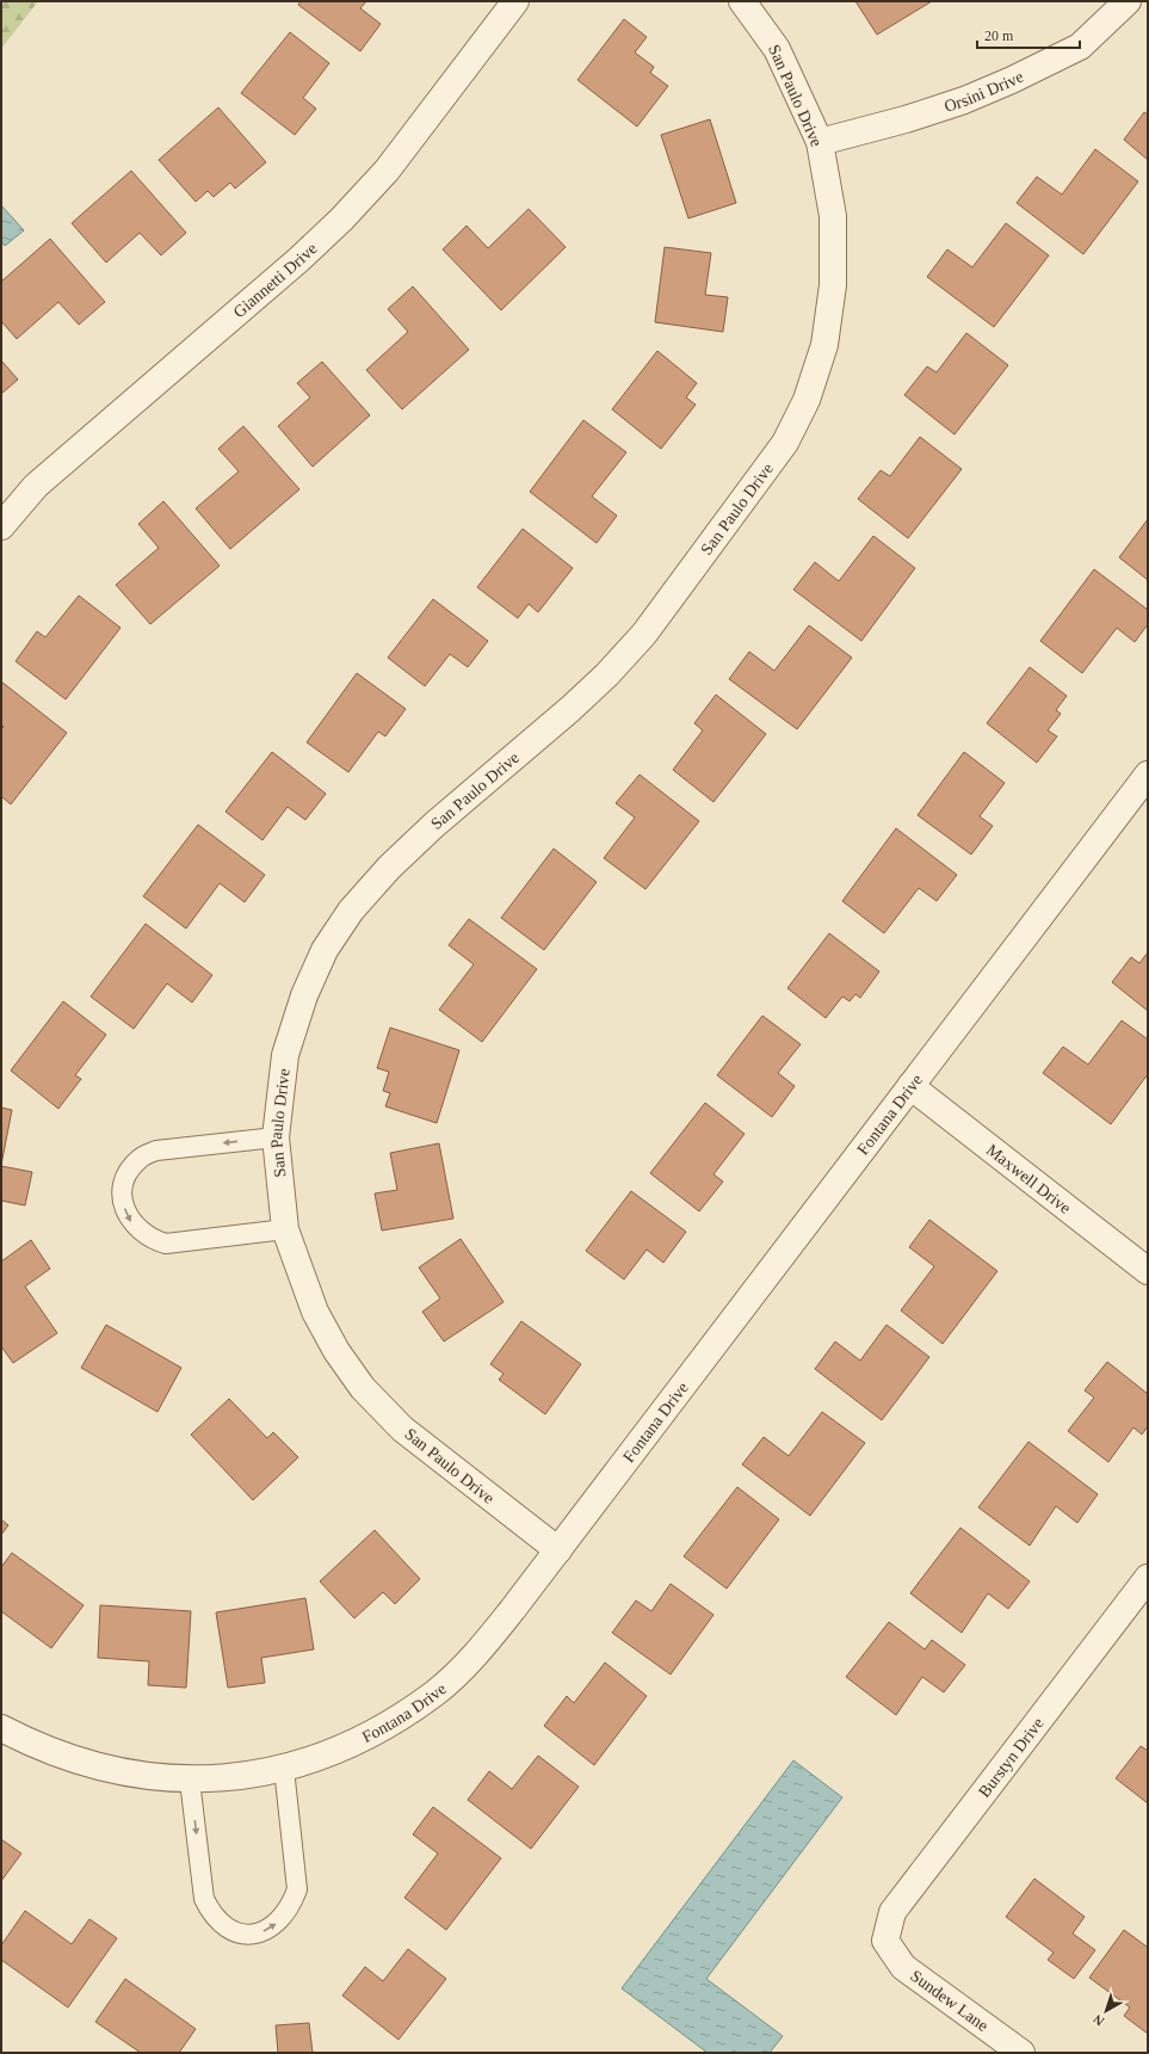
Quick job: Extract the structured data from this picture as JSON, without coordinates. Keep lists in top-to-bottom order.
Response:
{
  "streets": {
    "street": [
      "Orsini Drive",
      "San Paulo Drive",
      "Giannetti Drive",
      "Fontana Drive",
      "Maxwell Drive",
      "Burstyn Drive",
      "Sundew Lane"
    ]
  },
  "crossings": [
    ["Orsini Drive", "San Paulo Drive"],
    ["San Paulo Drive", "Fontana Drive"],
    ["Fontana Drive", "Maxwell Drive"],
    ["Burstyn Drive", "Sundew Lane"]
  ],
  "scale_bar": "20 m",
  "north": "bottom left"
}
